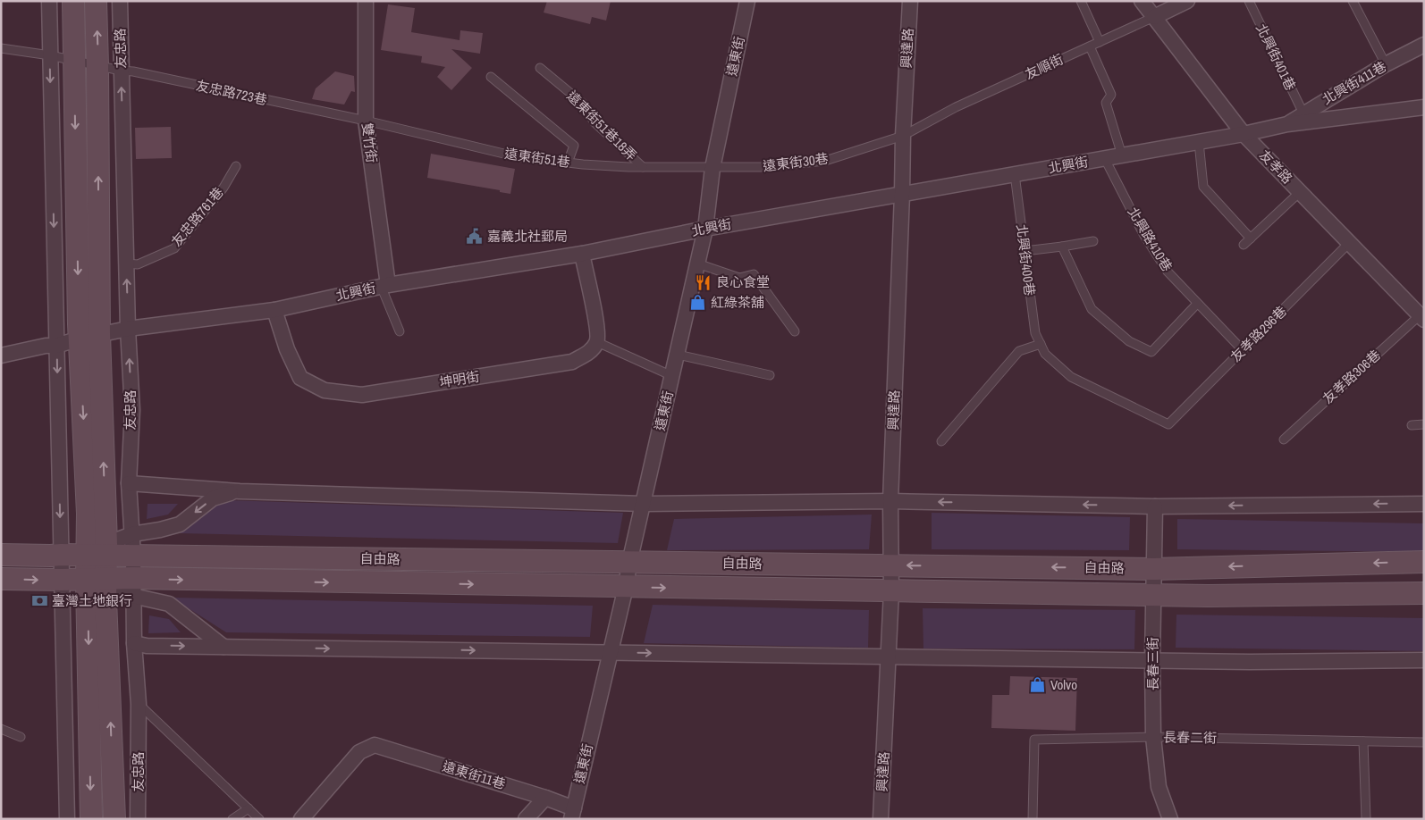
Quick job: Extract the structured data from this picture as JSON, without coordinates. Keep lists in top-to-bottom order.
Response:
{
  "streets": {
    "street": [
      "友忠路",
      "興達路",
      "遠東街",
      "友順街",
      "北興街411巷",
      "雙竹街",
      "北興街",
      "友孝路",
      "坤明街",
      "自由路",
      "長春三街",
      "遠東街11巷"
    ],
    "lane": [
      "北興街401巷",
      "友忠路723巷",
      "遠東街51巷18弄",
      "遠東街51巷",
      "遠東街30巷",
      "友忠路761巷",
      "北興路410巷",
      "北興街400巷",
      "友孝路296巷",
      "友孝路306巷",
      "長春二街"
    ]
  },
  "crossings": [
    ["友忠路", "友忠路723巷"],
    ["友忠路", "北興街"],
    ["友忠路", "友忠路761巷"],
    ["友忠路", "自由路"],
    ["興達路", "友順街"],
    ["興達路", "遠東街30巷"],
    ["興達路", "北興街"],
    ["興達路", "自由路"],
    ["遠東街", "遠東街51巷"],
    ["遠東街", "遠東街30巷"],
    ["遠東街", "北興街"],
    ["遠東街", "自由路"],
    ["遠東街", "遠東街11巷"],
    ["北興街401巷", "北興街411巷"],
    ["友順街", "遠東街30巷"],
    ["友順街", "友孝路"],
    ["北興街411巷", "北興街"],
    ["友忠路723巷", "雙竹街"],
    ["友忠路723巷", "遠東街51巷"],
    ["遠東街51巷18弄", "遠東街51巷"],
    ["雙竹街", "遠東街51巷"],
    ["雙竹街", "北興街"],
    ["遠東街51巷", "遠東街30巷"],
    ["北興街", "友孝路"],
    ["北興街", "北興路410巷"],
    ["北興街", "北興街400巷"],
    ["北興街", "坤明街"],
    ["友孝路", "友孝路296巷"],
    ["友孝路", "友孝路306巷"],
    ["北興路410巷", "友孝路296巷"],
    ["北興街400巷", "友孝路296巷"],
    ["自由路", "長春三街"],
    ["長春三街", "長春二街"]
  ],
  "places": {
    "public building": ["嘉義北社郵局"],
    "restaurant": ["良心食堂"],
    "shop": ["紅綠茶舖", "Volvo"],
    "bank": ["臺灣土地銀行"]
  }
}
